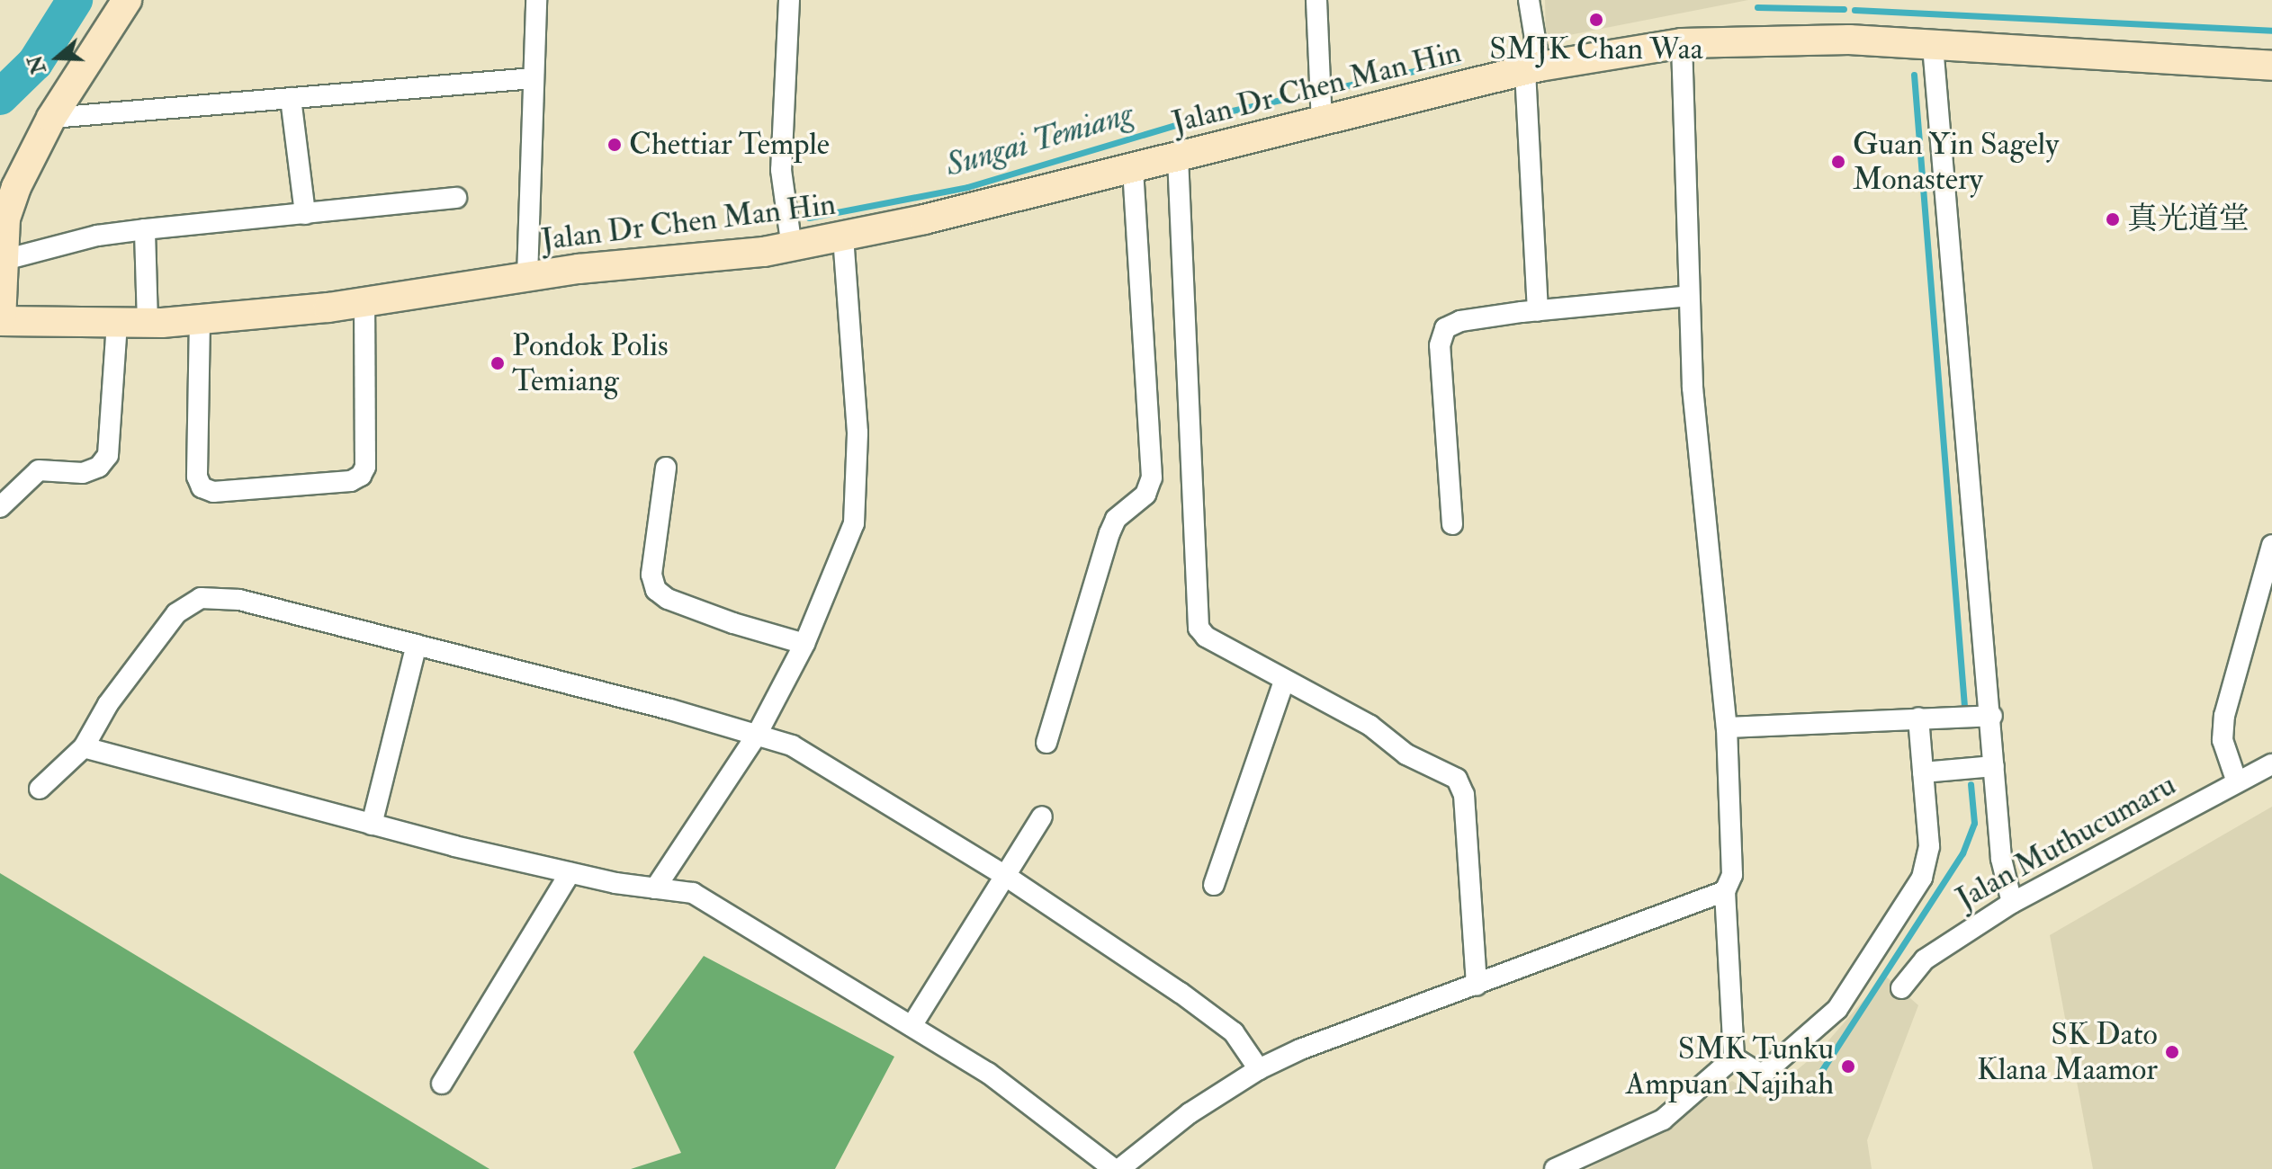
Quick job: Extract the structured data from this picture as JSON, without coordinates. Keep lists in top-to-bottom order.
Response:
{
  "streets": {
    "street": ["Jalan Dr Chen Man Hin", "Jalan Muthucumaru"]
  },
  "water": ["Sungai Temiang"],
  "places": [
    "SMJK Chan Waa",
    "Chettiar Temple",
    "Guan Yin Sagely Monastery",
    "真光道堂",
    "Pondok Polis Temiang",
    "SK Dato Klana Maamor",
    "SMK Tunku Ampuan Najihah"
  ],
  "north": "left"
}
